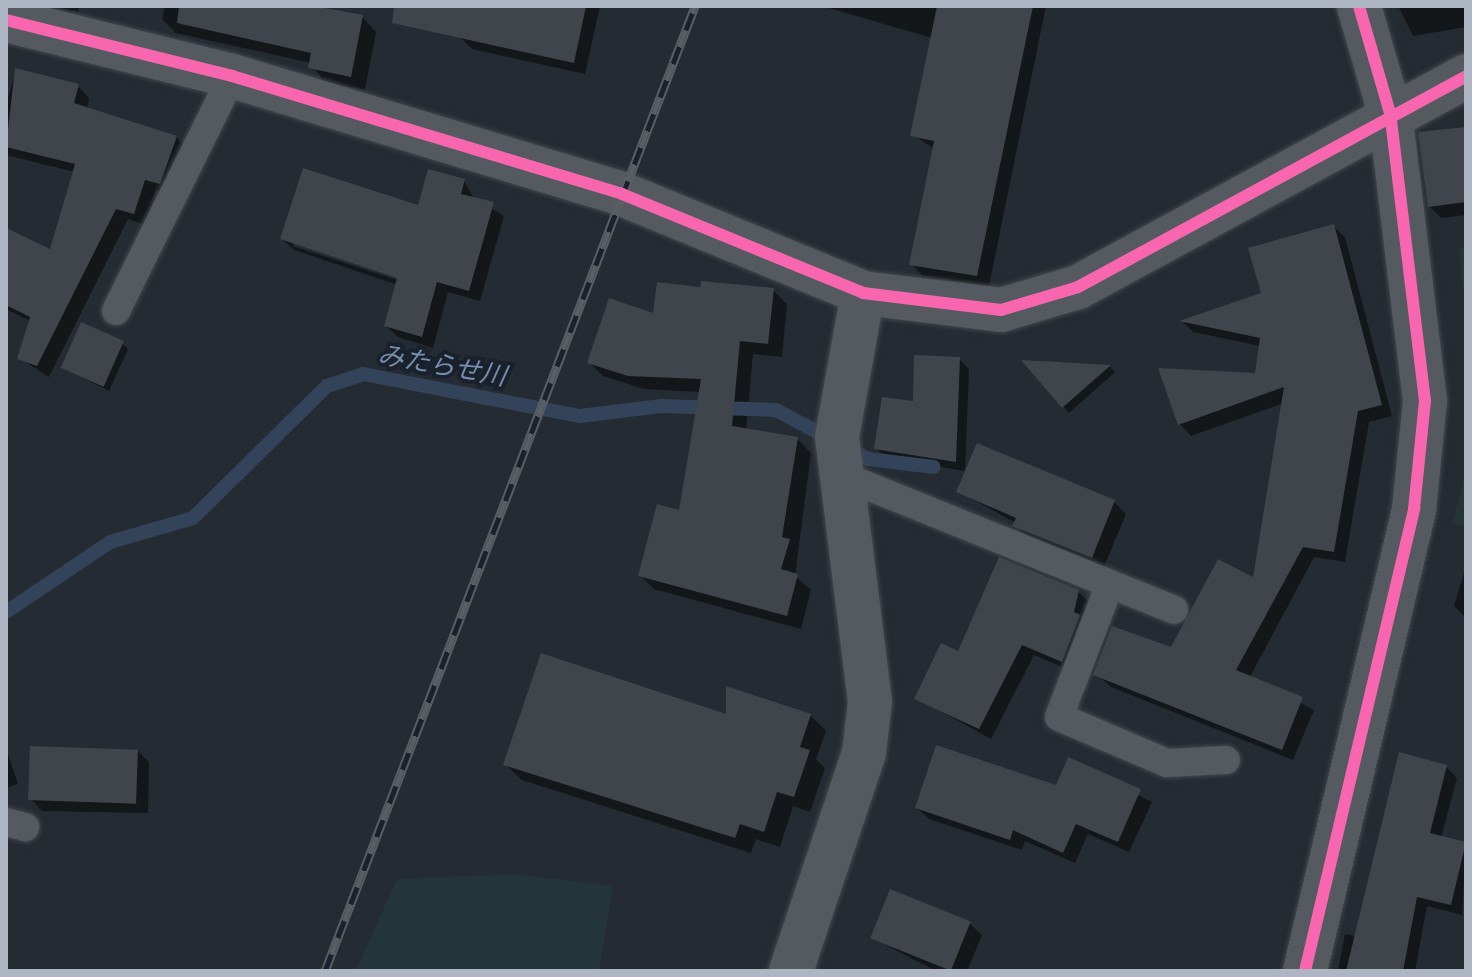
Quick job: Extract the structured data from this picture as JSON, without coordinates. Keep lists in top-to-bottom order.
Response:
{
  "water": ["みたらせ川"]
}
